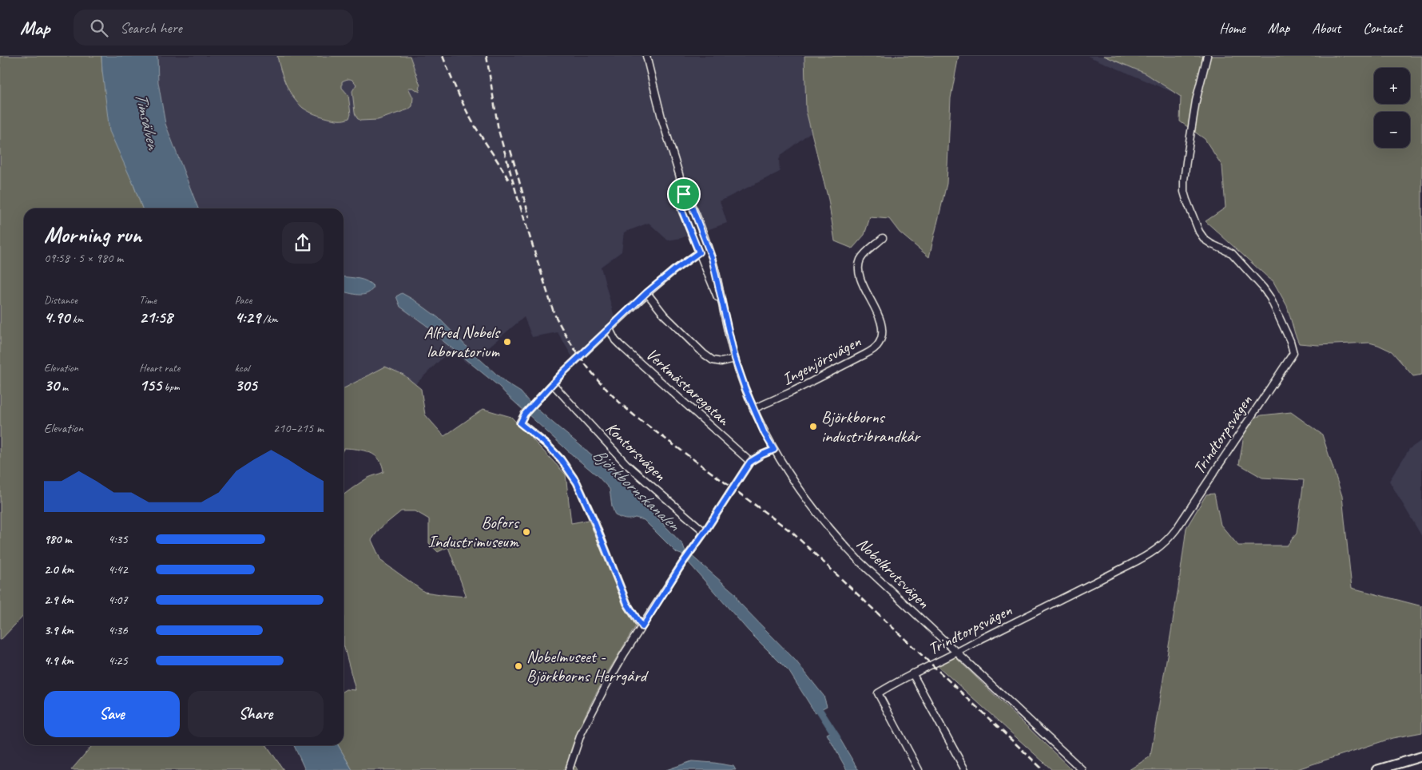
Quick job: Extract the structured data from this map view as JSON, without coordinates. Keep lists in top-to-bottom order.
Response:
{
  "streets": {
    "street": [
      "Ingenjörsvägen",
      "Verkmästaregatan",
      "Trindtorpsvägen",
      "Kontorsvägen",
      "Nobelkrutsvägen"
    ]
  },
  "crossings": [
    ["Ingenjörsvägen", "Nobelkrutsvägen"],
    ["Trindtorpsvägen", "Nobelkrutsvägen"]
  ],
  "water": ["Timsälven", "Björkbornskanalen"],
  "places": [
    "Alfred Nobels laboratorium",
    "Björkborns industribrandkår",
    "Bofors Industrimuseum",
    "Nobelmuseet - Björkborns Herrgård"
  ],
  "page": {
    "header": "Map",
    "search": "Search here",
    "nav": [
      "Home",
      "Map",
      "About",
      "Contact"
    ],
    "map_buttons": ["+", "−"],
    "heading": ["Morning run", "09:58 · 5 × 980 m"],
    "stats": [
      ["Distance", "4.90 km"],
      ["Time", "21:58"],
      ["Pace", "4:29 /km"],
      ["Elevation", "30 m"],
      ["Heart rate", "155 bpm"],
      ["kcal", "305"]
    ],
    "chart": ["Elevation", "210–215 m"],
    "list": [
      {
        "name": "980 m",
        "note": "4:35"
      },
      {
        "name": "2.0 km",
        "note": "4:42"
      },
      {
        "name": "2.9 km",
        "note": "4:07"
      },
      {
        "name": "3.9 km",
        "note": "4:36"
      },
      {
        "name": "4.9 km",
        "note": "4:25"
      }
    ],
    "buttons": ["Save", "Share"]
  }
}
